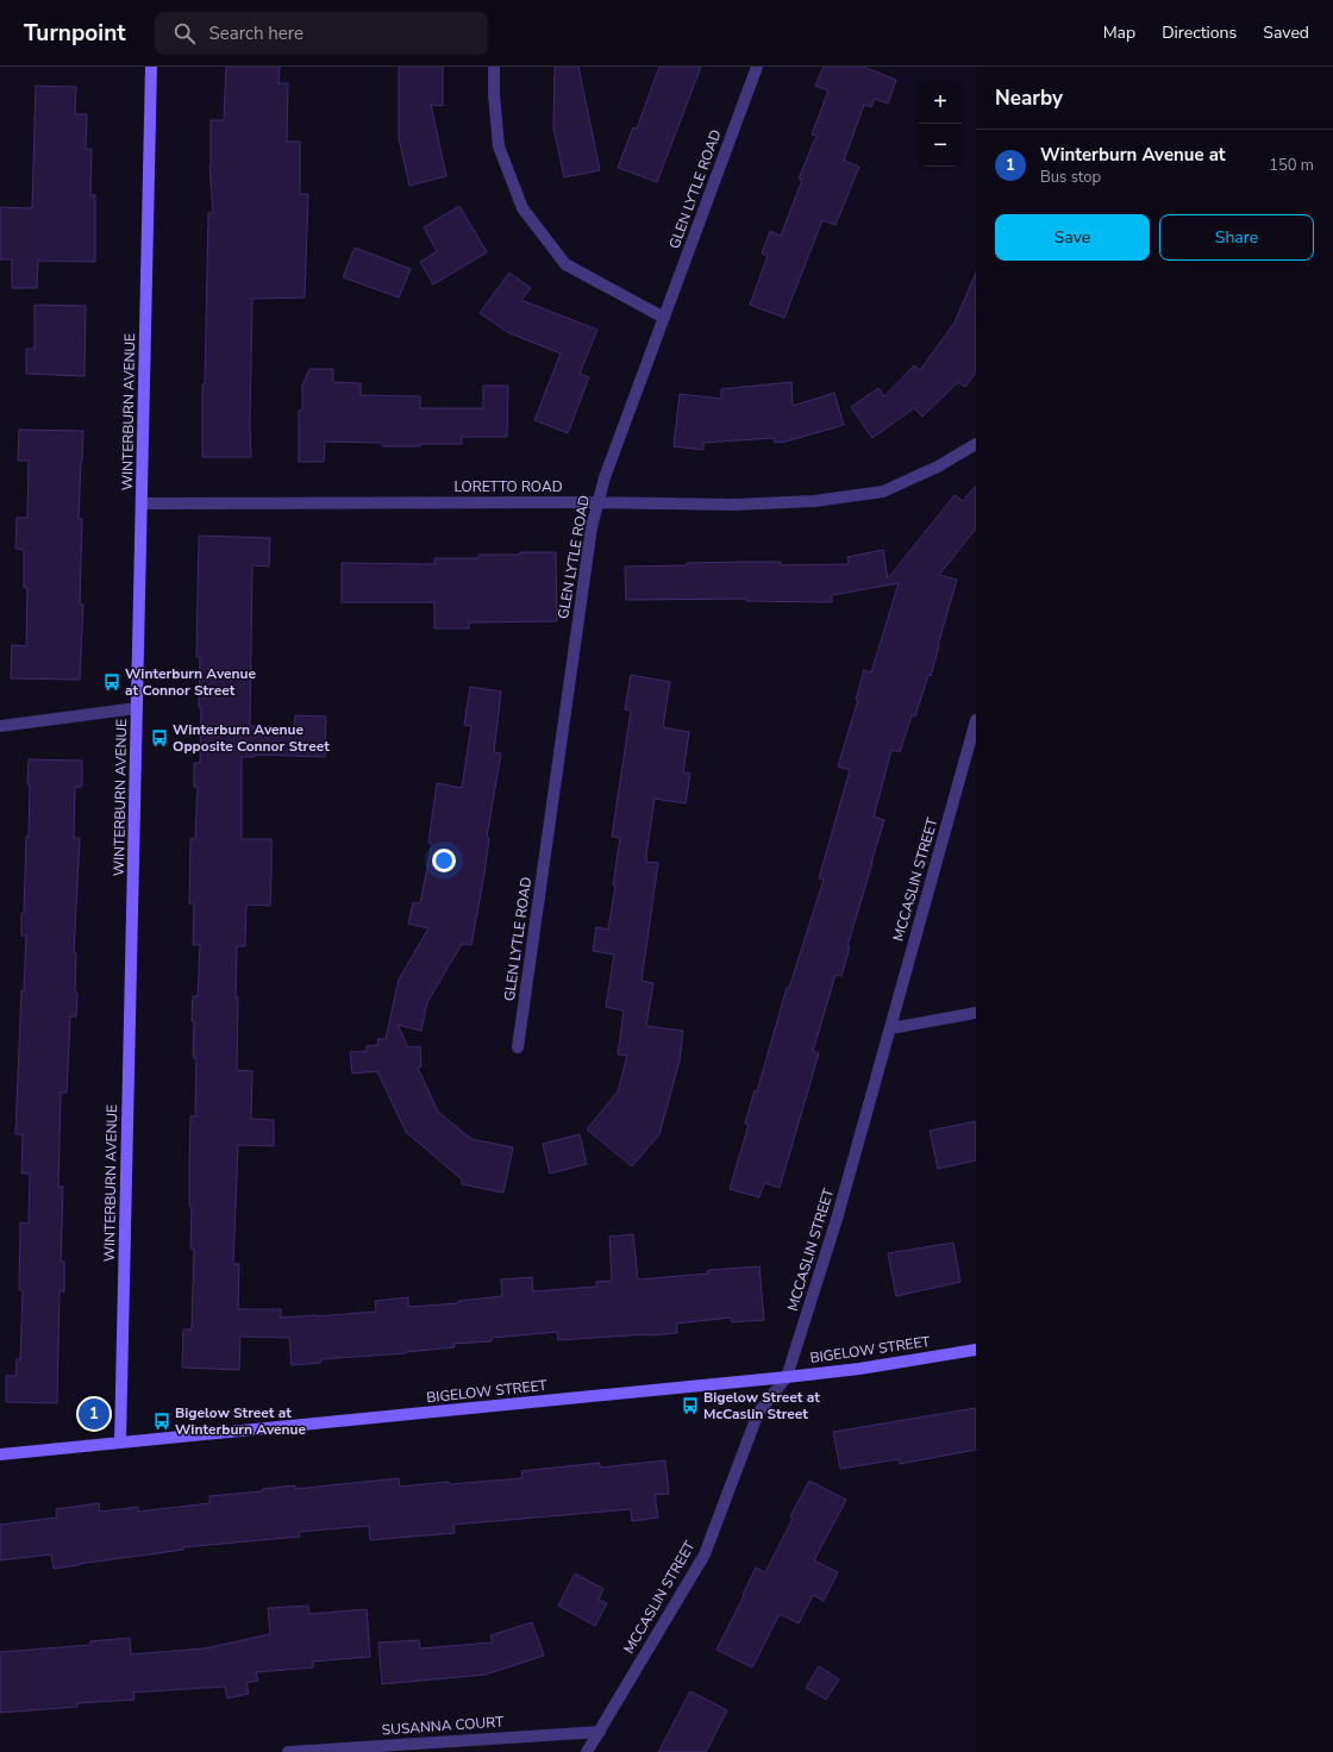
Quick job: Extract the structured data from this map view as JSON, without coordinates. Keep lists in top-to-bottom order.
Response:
{
  "streets": {
    "street": [
      "GLEN LYTLE ROAD",
      "WINTERBURN AVENUE",
      "LORETTO ROAD",
      "MCCASLIN STREET",
      "BIGELOW STREET",
      "SUSANNA COURT"
    ]
  },
  "crossings": [
    ["GLEN LYTLE ROAD", "LORETTO ROAD"],
    ["WINTERBURN AVENUE", "LORETTO ROAD"],
    ["WINTERBURN AVENUE", "BIGELOW STREET"],
    ["MCCASLIN STREET", "BIGELOW STREET"],
    ["MCCASLIN STREET", "SUSANNA COURT"]
  ],
  "places": {
    "bus stop": [
      "Winterburn Avenue at Connor Street",
      "Winterburn Avenue Opposite Connor Street",
      "Bigelow Street at McCaslin Street",
      "Bigelow Street at Winterburn Avenue"
    ]
  },
  "page": {
    "header": "Turnpoint",
    "search": "Search here",
    "nav": ["Map", "Directions", "Saved"],
    "heading": "Nearby",
    "map_buttons": ["+", "−"],
    "list": [
      {
        "mark": "1",
        "name": "Winterburn Avenue at",
        "note": "Bus stop",
        "value": "150 m"
      }
    ],
    "buttons": ["Save", "Share"],
    "pins": "1"
  }
}
